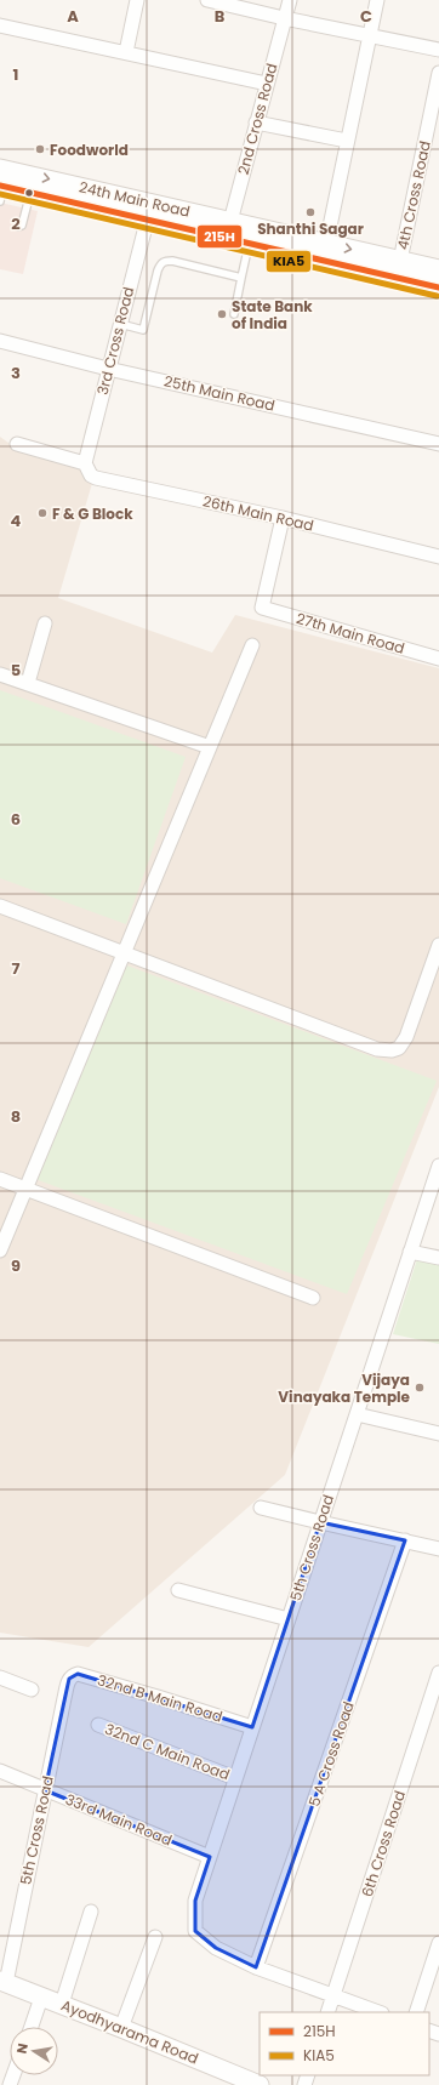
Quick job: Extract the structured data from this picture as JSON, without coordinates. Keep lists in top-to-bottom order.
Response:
{
  "streets": {
    "main road": ["24th Main Road", "Ayodhyarama Road"],
    "street": [
      "2nd Cross Road",
      "4th Cross Road",
      "3rd Cross Road",
      "25th Main Road",
      "26th Main Road",
      "27th Main Road",
      "5th Cross Road",
      "32nd B Main Road",
      "32nd C Main Road",
      "5 A Cross Road",
      "33rd Main Road",
      "6th Cross Road"
    ]
  },
  "crossings": [
    ["2nd Cross Road", "24th Main Road"],
    ["4th Cross Road", "24th Main Road"],
    ["24th Main Road", "3rd Cross Road"],
    ["3rd Cross Road", "25th Main Road"],
    ["3rd Cross Road", "26th Main Road"],
    ["26th Main Road", "27th Main Road"],
    ["5th Cross Road", "32nd B Main Road"],
    ["5th Cross Road", "32nd C Main Road"],
    ["5th Cross Road", "5 A Cross Road"],
    ["5th Cross Road", "33rd Main Road"],
    ["5th Cross Road", "Ayodhyarama Road"]
  ],
  "places": [
    "Foodworld",
    "Shanthi Sagar",
    "State Bank of India",
    "F & G Block",
    "Vijaya Vinayaka Temple"
  ],
  "lines": ["transit line 215H", "transit line KIA5"],
  "legend": ["215H", "KIA5"],
  "north": "left",
  "grid": {
    "columns": ["A", "B", "C"],
    "rows": [
      "1",
      "2",
      "3",
      "4",
      "5",
      "6",
      "7",
      "8",
      "9"
    ]
  }
}
